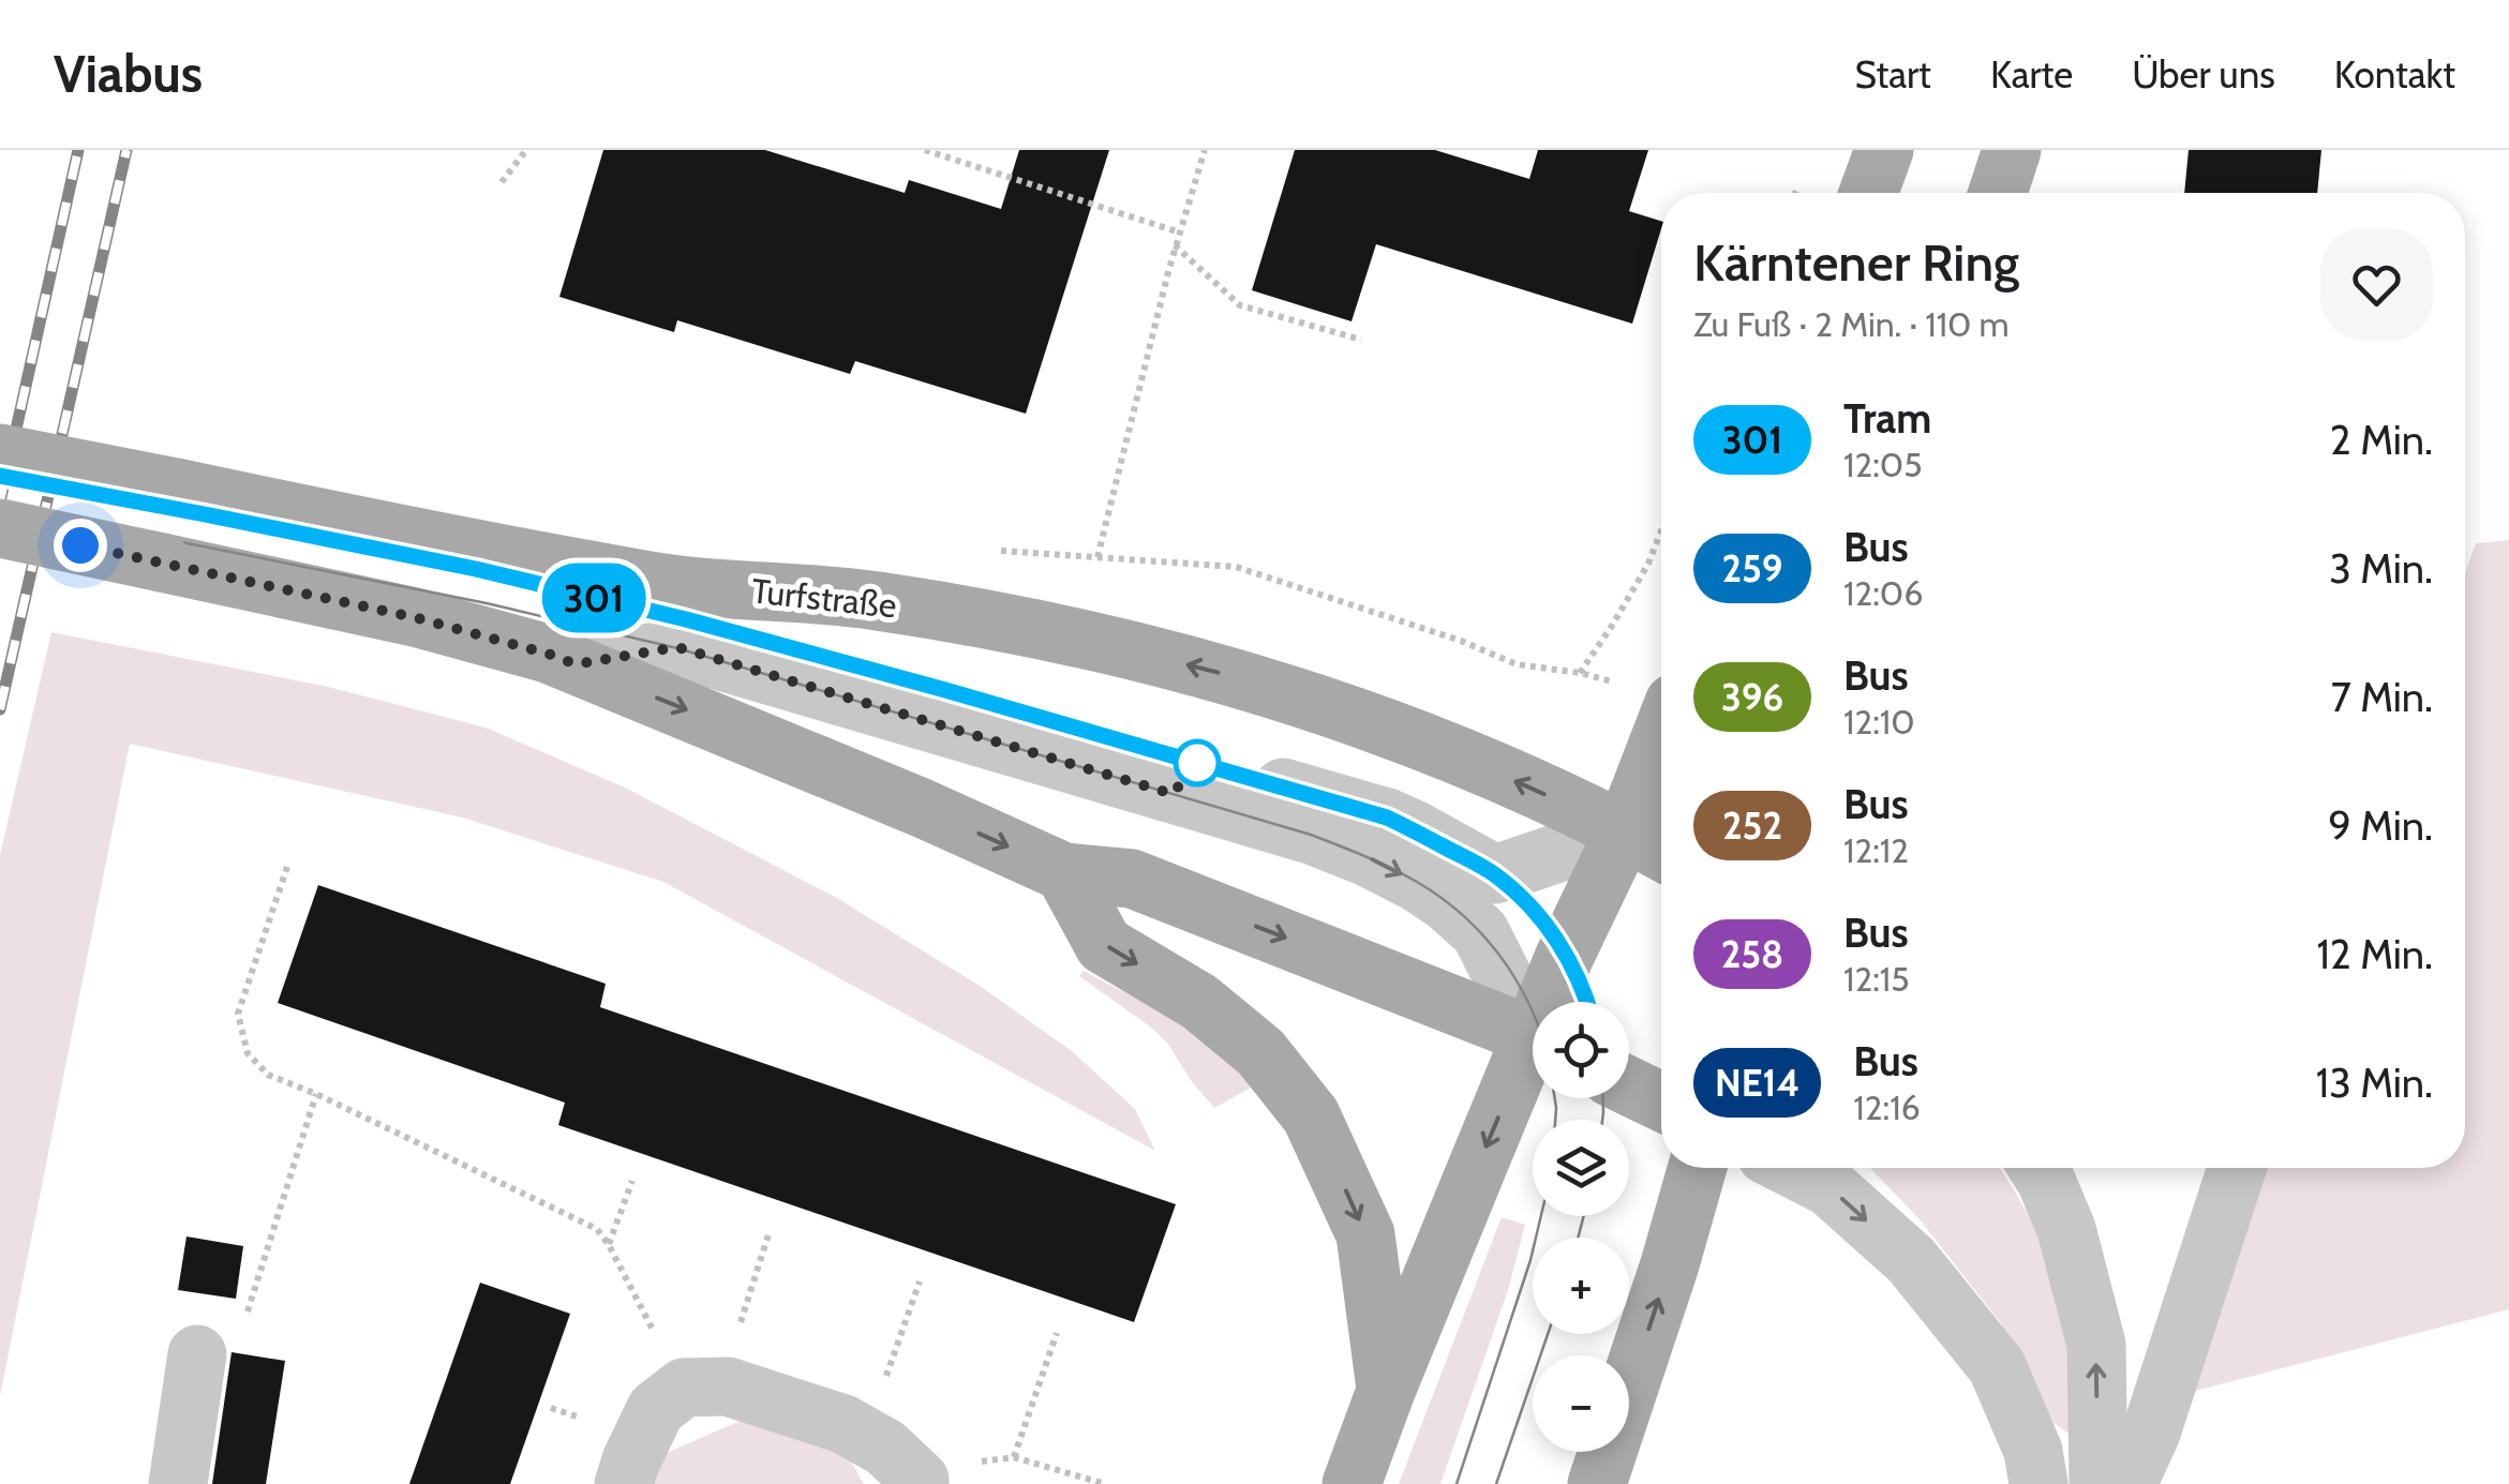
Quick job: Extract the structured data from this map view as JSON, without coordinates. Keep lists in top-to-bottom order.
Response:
{
  "streets": {
    "main road": ["Turfstraße"]
  },
  "lines": ["tram line 301"],
  "page": {
    "header": "Viabus",
    "nav": [
      "Start",
      "Karte",
      "Über uns",
      "Kontakt"
    ],
    "on_map": "301",
    "heading": ["Kärntener Ring", "Zu Fuß · 2 Min. · 110 m"],
    "list": [
      {
        "mark": "301",
        "name": "Tram",
        "note": "12:05",
        "value": "2 Min."
      },
      {
        "mark": "259",
        "name": "Bus",
        "note": "12:06",
        "value": "3 Min."
      },
      {
        "mark": "396",
        "name": "Bus",
        "note": "12:10",
        "value": "7 Min."
      },
      {
        "mark": "252",
        "name": "Bus",
        "note": "12:12",
        "value": "9 Min."
      },
      {
        "mark": "258",
        "name": "Bus",
        "note": "12:15",
        "value": "12 Min."
      },
      {
        "mark": "NE14",
        "name": "Bus",
        "note": "12:16",
        "value": "13 Min."
      }
    ],
    "map_buttons": ["+", "−"]
  }
}
